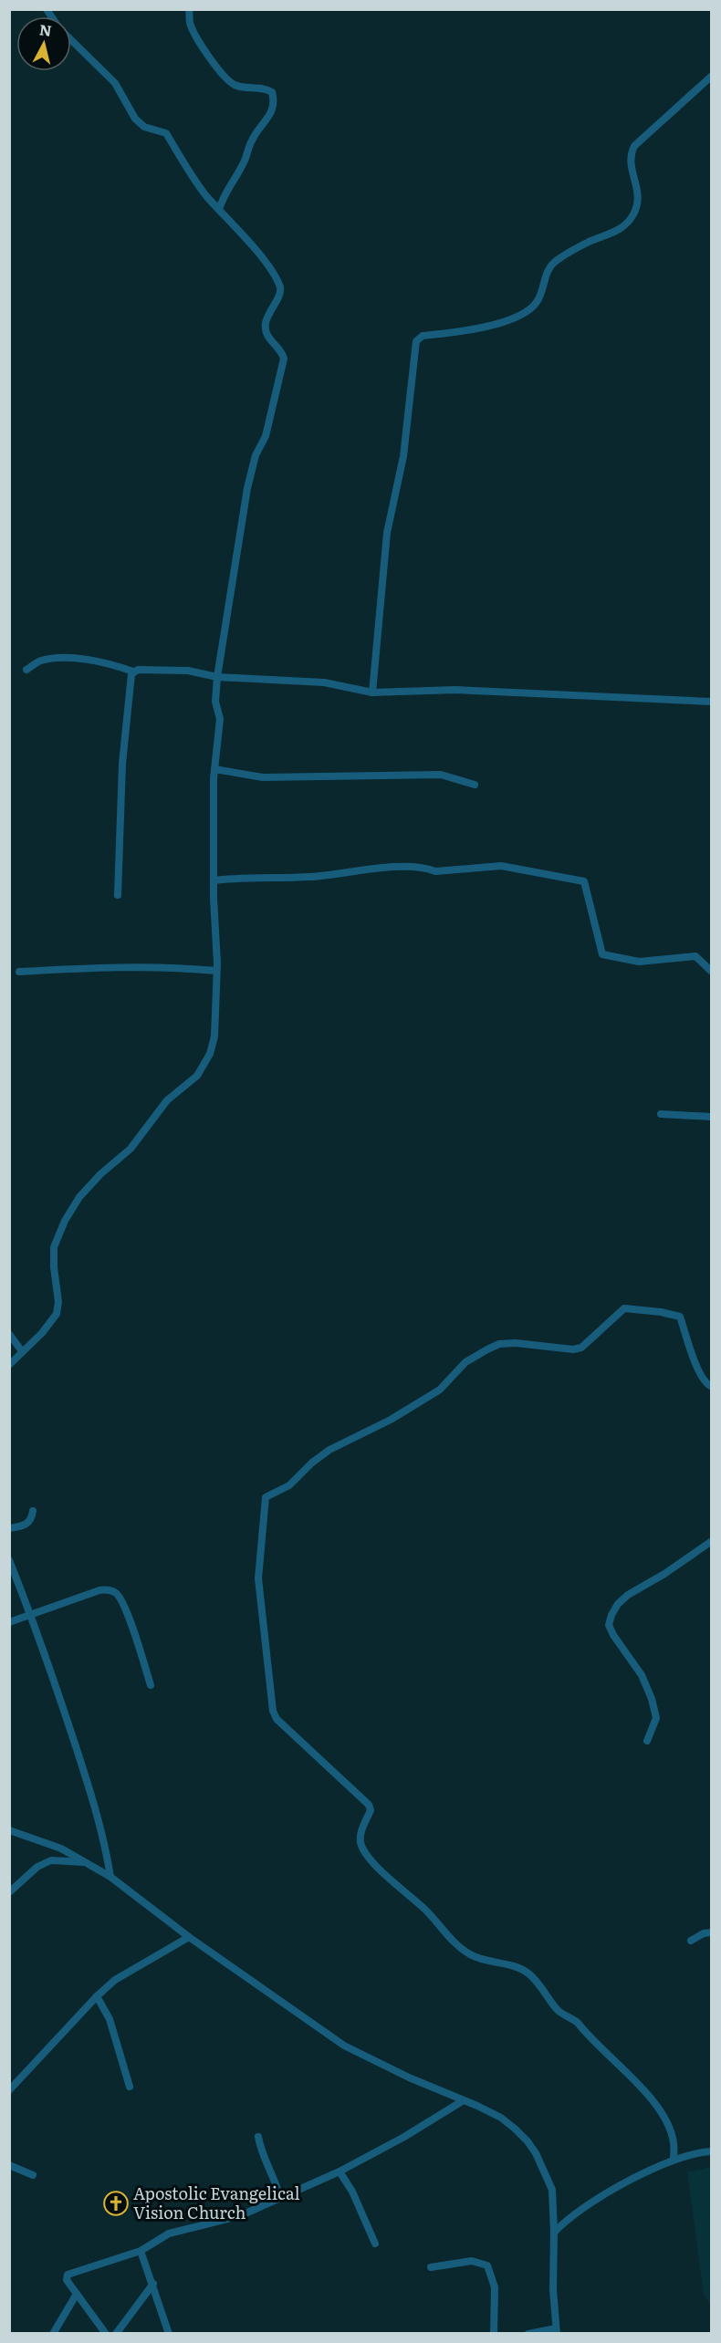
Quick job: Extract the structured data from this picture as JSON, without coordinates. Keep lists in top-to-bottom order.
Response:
{
  "places": {
    "church": ["Apostolic Evangelical Vision Church"]
  },
  "north": "top"
}
